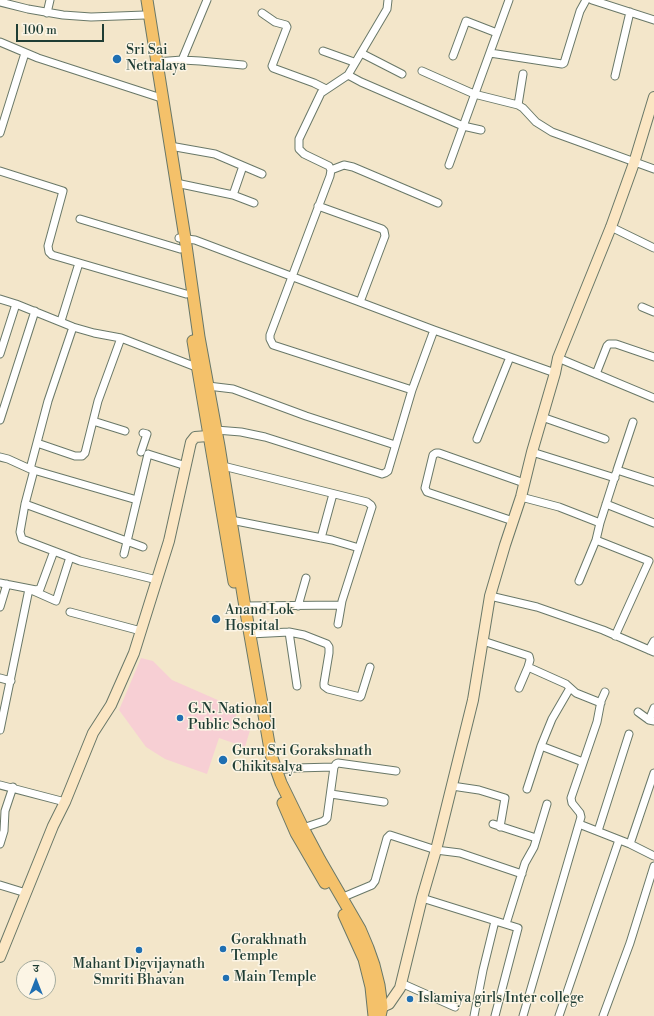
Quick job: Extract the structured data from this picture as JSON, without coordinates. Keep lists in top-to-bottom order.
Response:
{
  "places": [
    "Sri Sai Netralaya",
    "Anand Lok Hospital",
    "G.N. National Public School",
    "Guru Sri Gorakshnath Chikitsalya",
    "Gorakhnath Temple",
    "Mahant Digvijaynath Smriti Bhavan",
    "Main Temple",
    "Islamiya girls Inter college"
  ],
  "scale_bar": "100 m",
  "north": "top"
}
